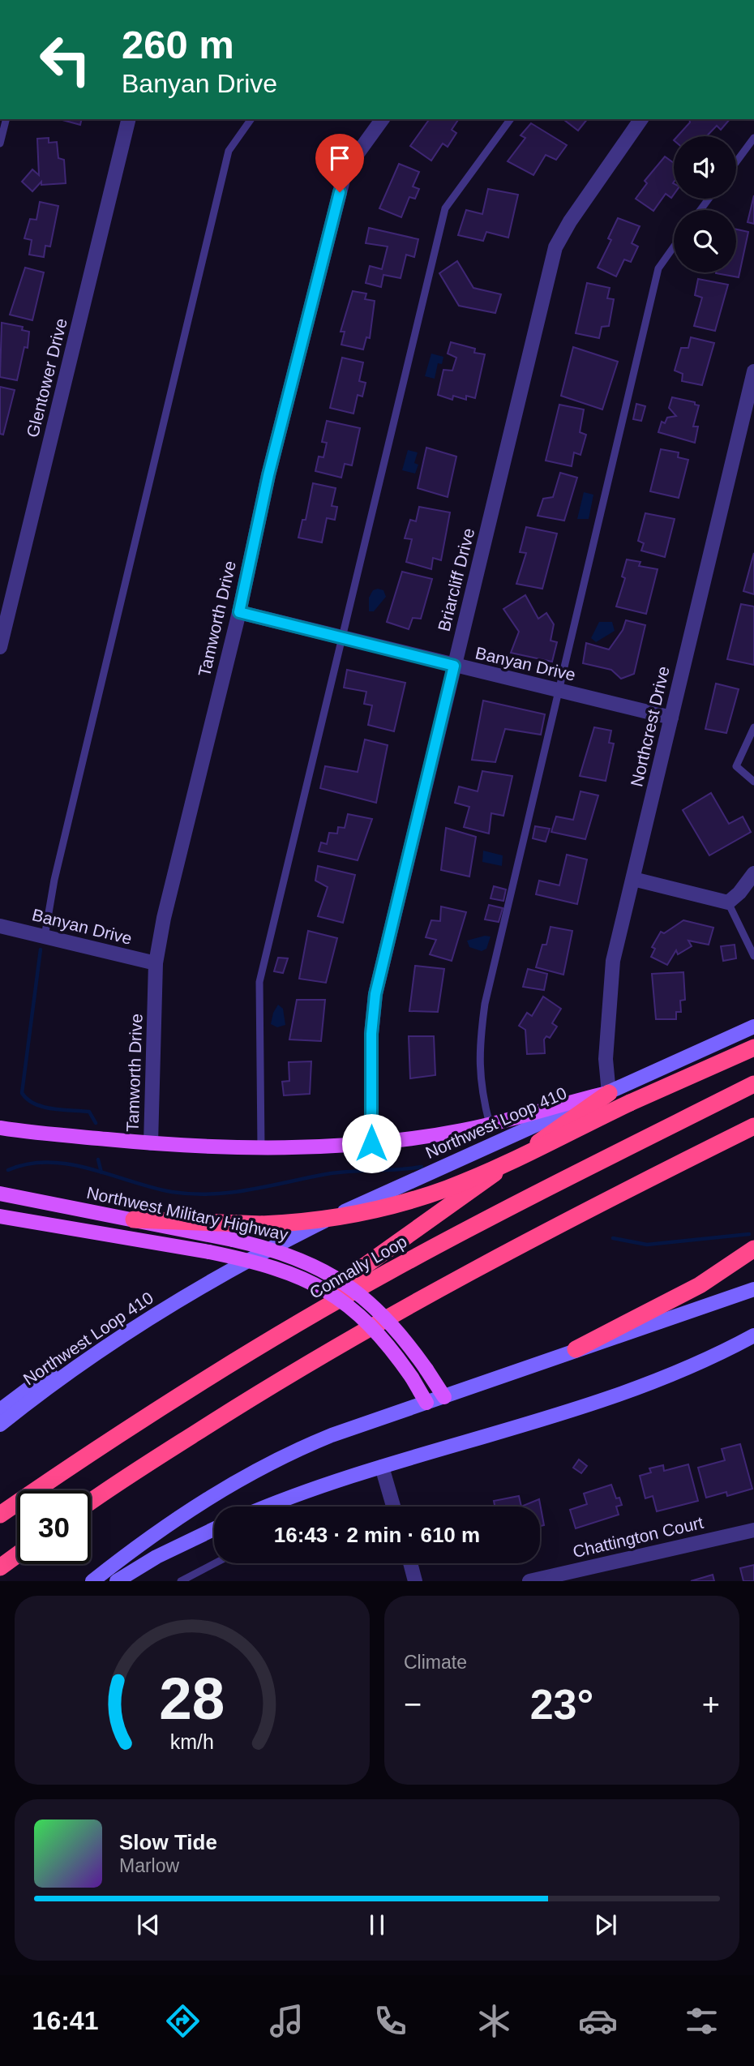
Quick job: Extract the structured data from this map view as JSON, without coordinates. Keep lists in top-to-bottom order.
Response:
{
  "streets": {
    "highway": ["Connally Loop"],
    "main road": ["Northwest Loop 410", "Northwest Military Highway"],
    "street": [
      "Glentower Drive",
      "Briarcliff Drive",
      "Tamworth Drive",
      "Banyan Drive",
      "Northcrest Drive",
      "Chattington Court"
    ]
  },
  "crossings": [
    ["Briarcliff Drive", "Banyan Drive"],
    ["Tamworth Drive", "Banyan Drive"],
    ["Banyan Drive", "Northcrest Drive"],
    ["Northcrest Drive", "Northwest Loop 410"]
  ],
  "page": {
    "turn": ["260 m", "Banyan Drive"],
    "limit": "30",
    "trip": "16:43 · 2 min · 610 m",
    "tile": "Climate",
    "heat": ["−", "23°", "+"],
    "song": ["Slow Tide", "Marlow"],
    "tabs": "16:41",
    "gauge": ["28", "km/h"]
  }
}
